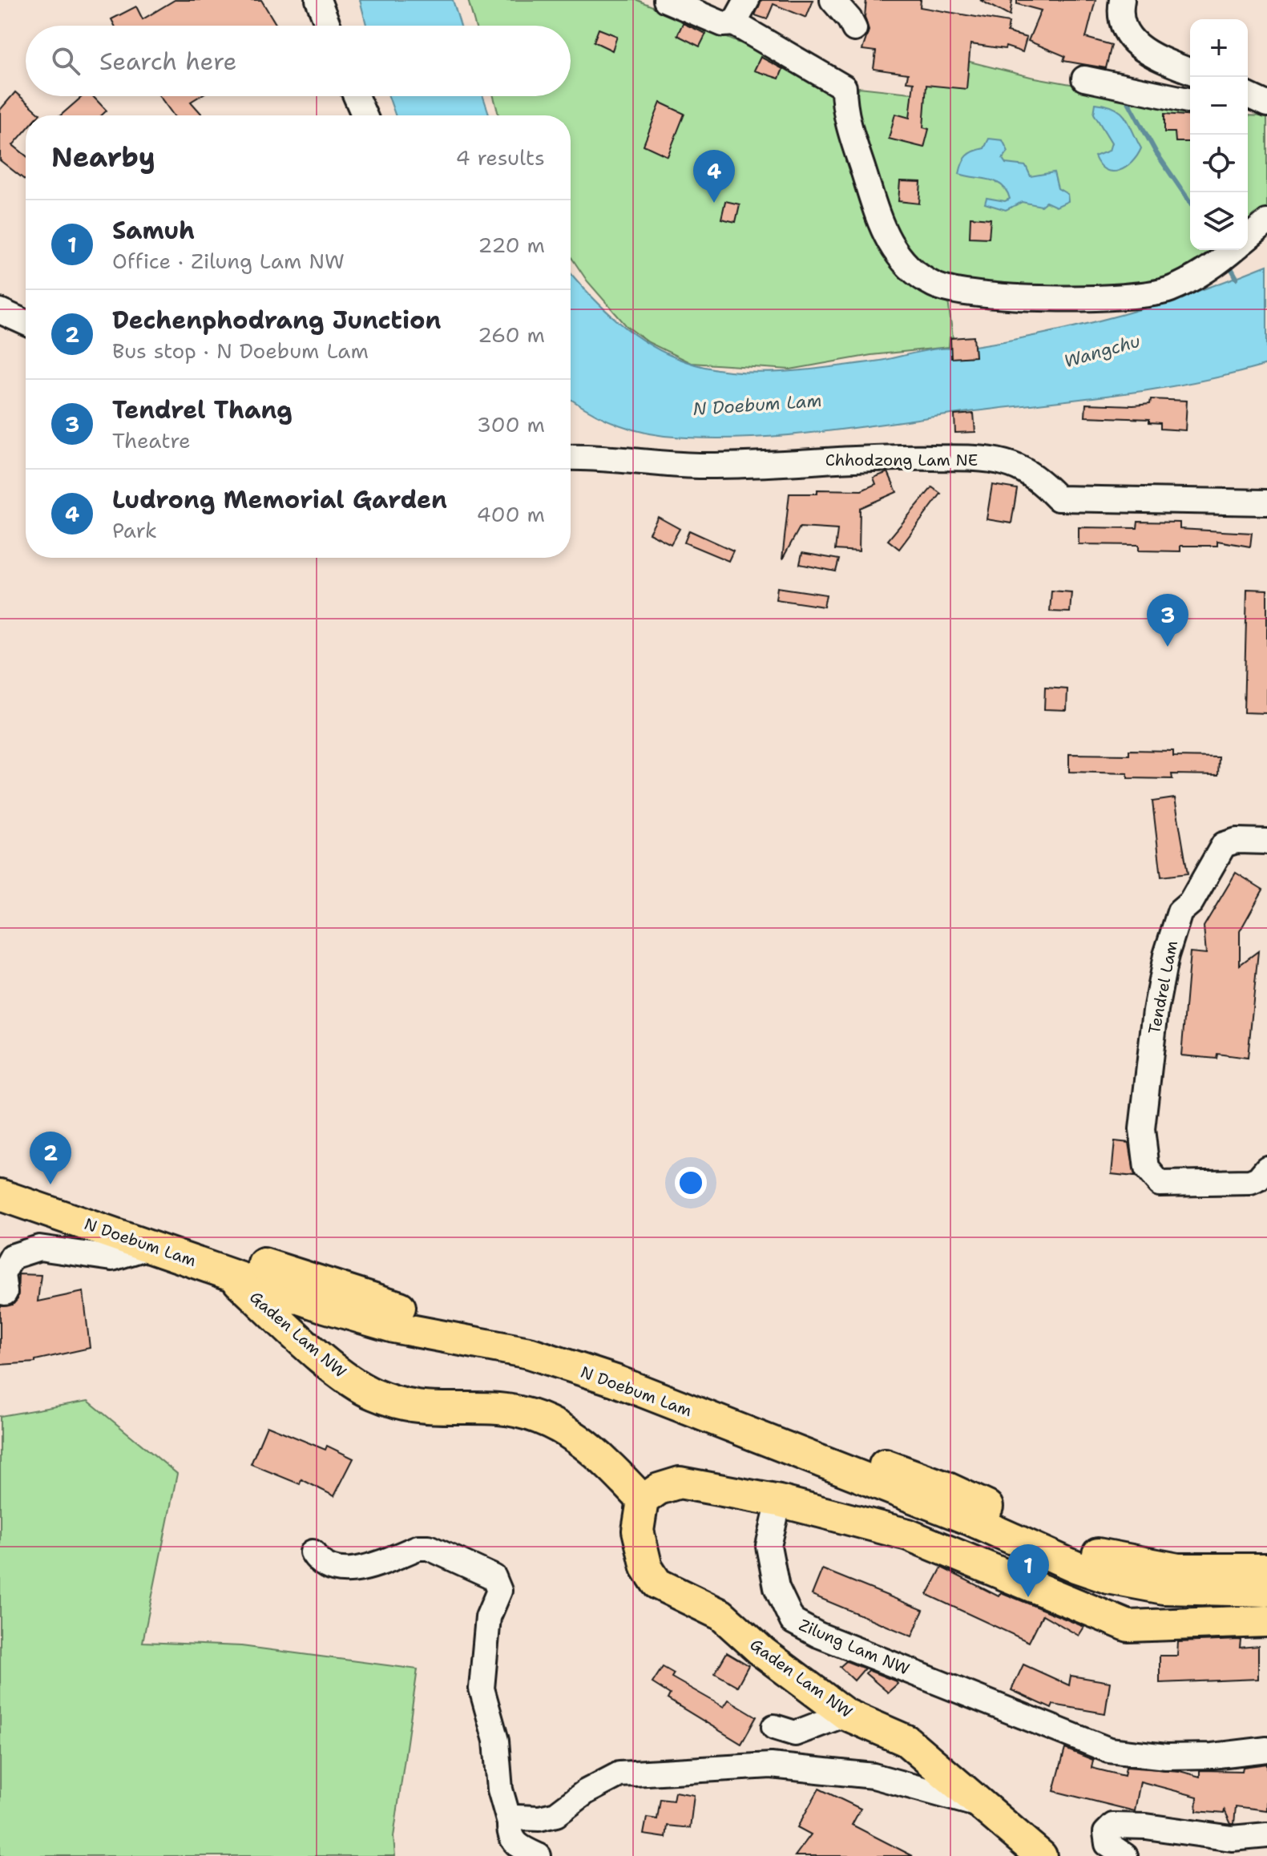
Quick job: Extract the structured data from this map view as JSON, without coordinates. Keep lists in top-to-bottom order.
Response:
{
  "streets": {
    "main road": ["N Doebum Lam", "Gaden Lam NW"],
    "street": ["Chhodzong Lam NE", "Tendrel Lam", "Zilung Lam NW"]
  },
  "crossings": [
    ["N Doebum Lam", "Gaden Lam NW"]
  ],
  "water": ["Wangchu", "N Doebum Lam"],
  "page": {
    "map_buttons": ["+", "−"],
    "search": "Search here",
    "heading": ["Nearby", "4 results"],
    "pins": [
      "4",
      "3",
      "2",
      "1"
    ],
    "list": [
      {
        "mark": "1",
        "name": "Samuh",
        "note": "Office · Zilung Lam NW",
        "value": "220 m"
      },
      {
        "mark": "2",
        "name": "Dechenphodrang Junction",
        "note": "Bus stop · N Doebum Lam",
        "value": "260 m"
      },
      {
        "mark": "3",
        "name": "Tendrel Thang",
        "note": "Theatre",
        "value": "300 m"
      },
      {
        "mark": "4",
        "name": "Ludrong Memorial Garden",
        "note": "Park",
        "value": "400 m"
      }
    ]
  }
}
